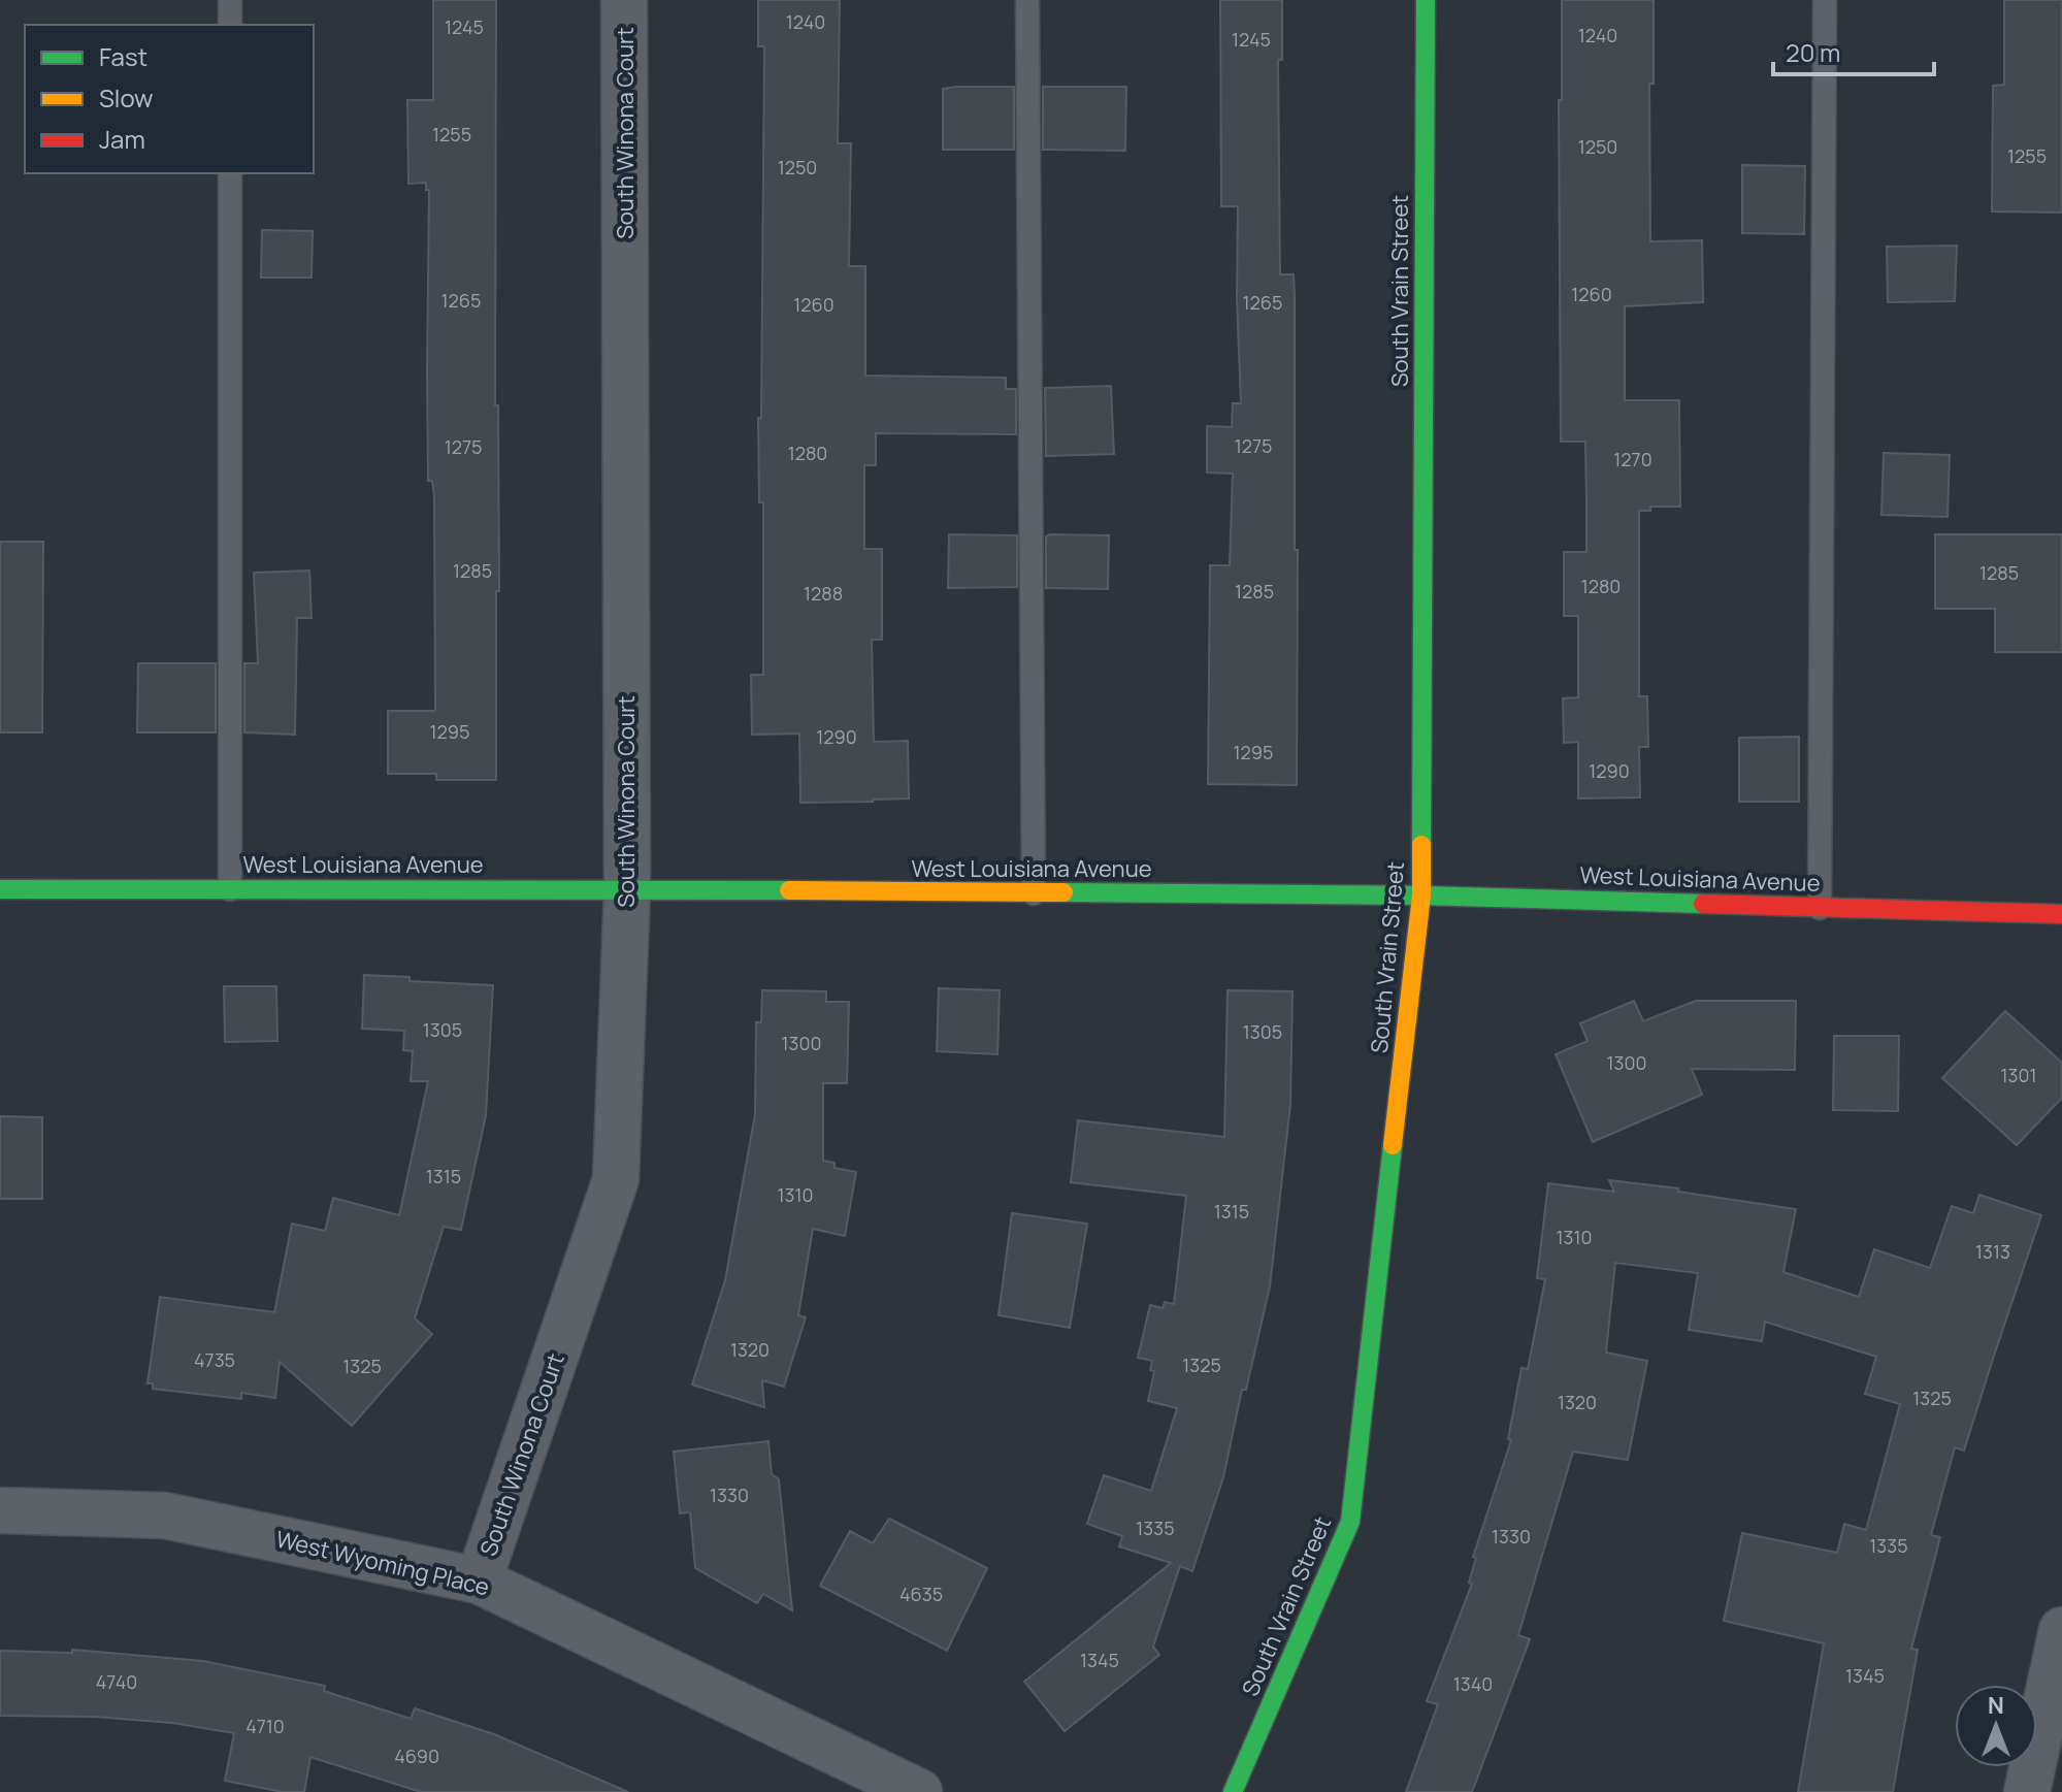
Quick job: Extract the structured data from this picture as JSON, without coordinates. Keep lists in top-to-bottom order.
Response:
{
  "streets": {
    "street": [
      "South Winona Court",
      "South Vrain Street",
      "West Louisiana Avenue",
      "West Wyoming Place"
    ]
  },
  "crossings": [
    ["South Winona Court", "West Louisiana Avenue"],
    ["South Winona Court", "West Wyoming Place"],
    ["South Vrain Street", "West Louisiana Avenue"]
  ],
  "house_numbers": [
    "1240",
    "1245",
    "1240",
    "1245",
    "1255",
    "1250",
    "1255",
    "1250",
    "1260",
    "1265",
    "1265",
    "1260",
    "1275",
    "1275",
    "1280",
    "1270",
    "1285",
    "1285",
    "1280",
    "1285",
    "1288",
    "1295",
    "1290",
    "1295",
    "1290",
    "1305",
    "1305",
    "1300",
    "1300",
    "1301",
    "1315",
    "1310",
    "1315",
    "1310",
    "1313",
    "1320",
    "4735",
    "1325",
    "1325",
    "1325",
    "1320",
    "1330",
    "1335",
    "1330",
    "1335",
    "4635",
    "1345",
    "1345",
    "4740",
    "1340",
    "4710",
    "4690"
  ],
  "legend": ["Fast", "Slow", "Jam"],
  "scale_bar": "20 m",
  "north": "top"
}
